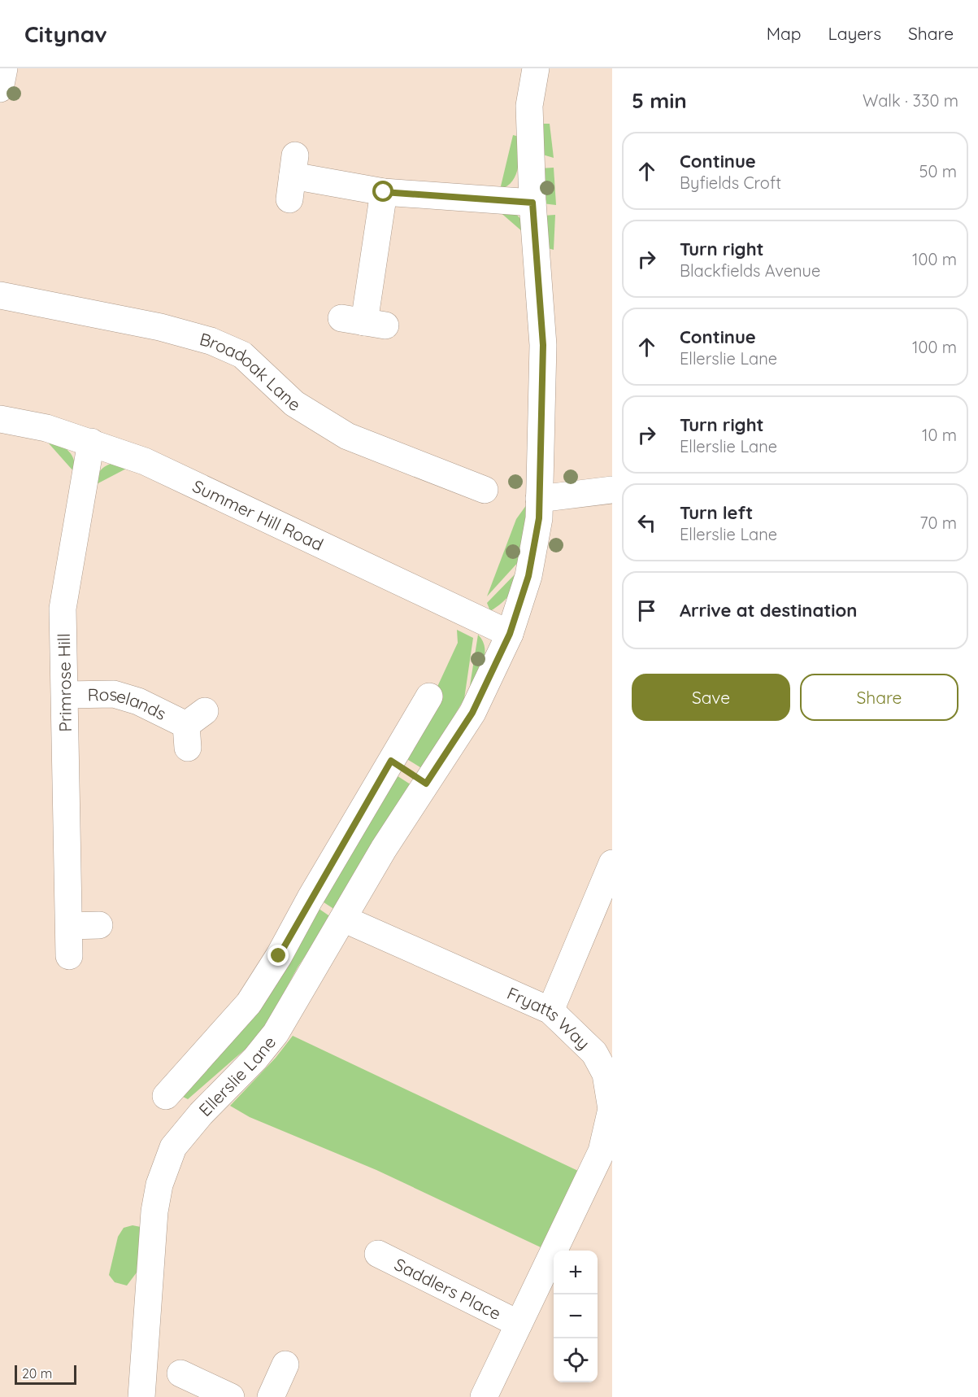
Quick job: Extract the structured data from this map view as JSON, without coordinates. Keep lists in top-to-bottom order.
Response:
{
  "streets": {
    "street": [
      "Broadoak Lane",
      "Summer Hill Road",
      "Primrose Hill",
      "Roselands",
      "Fryatts Way",
      "Ellerslie Lane",
      "Saddlers Place"
    ]
  },
  "crossings": [
    ["Summer Hill Road", "Primrose Hill"],
    ["Summer Hill Road", "Ellerslie Lane"],
    ["Primrose Hill", "Roselands"],
    ["Fryatts Way", "Ellerslie Lane"],
    ["Fryatts Way", "Saddlers Place"]
  ],
  "scale_bar": "20 m",
  "page": {
    "header": "Citynav",
    "nav": ["Map", "Layers", "Share"],
    "heading": ["5 min", "Walk · 330 m"],
    "list": [
      ["Continue", "Byfields Croft", "50 m"],
      ["Turn right", "Blackfields Avenue", "100 m"],
      ["Continue", "Ellerslie Lane", "100 m"],
      ["Turn right", "Ellerslie Lane", "10 m"],
      ["Turn left", "Ellerslie Lane", "70 m"],
      "Arrive at destination"
    ],
    "buttons": ["Save", "Share"],
    "map_buttons": ["+", "−"],
    "scale": "20 m"
  }
}
